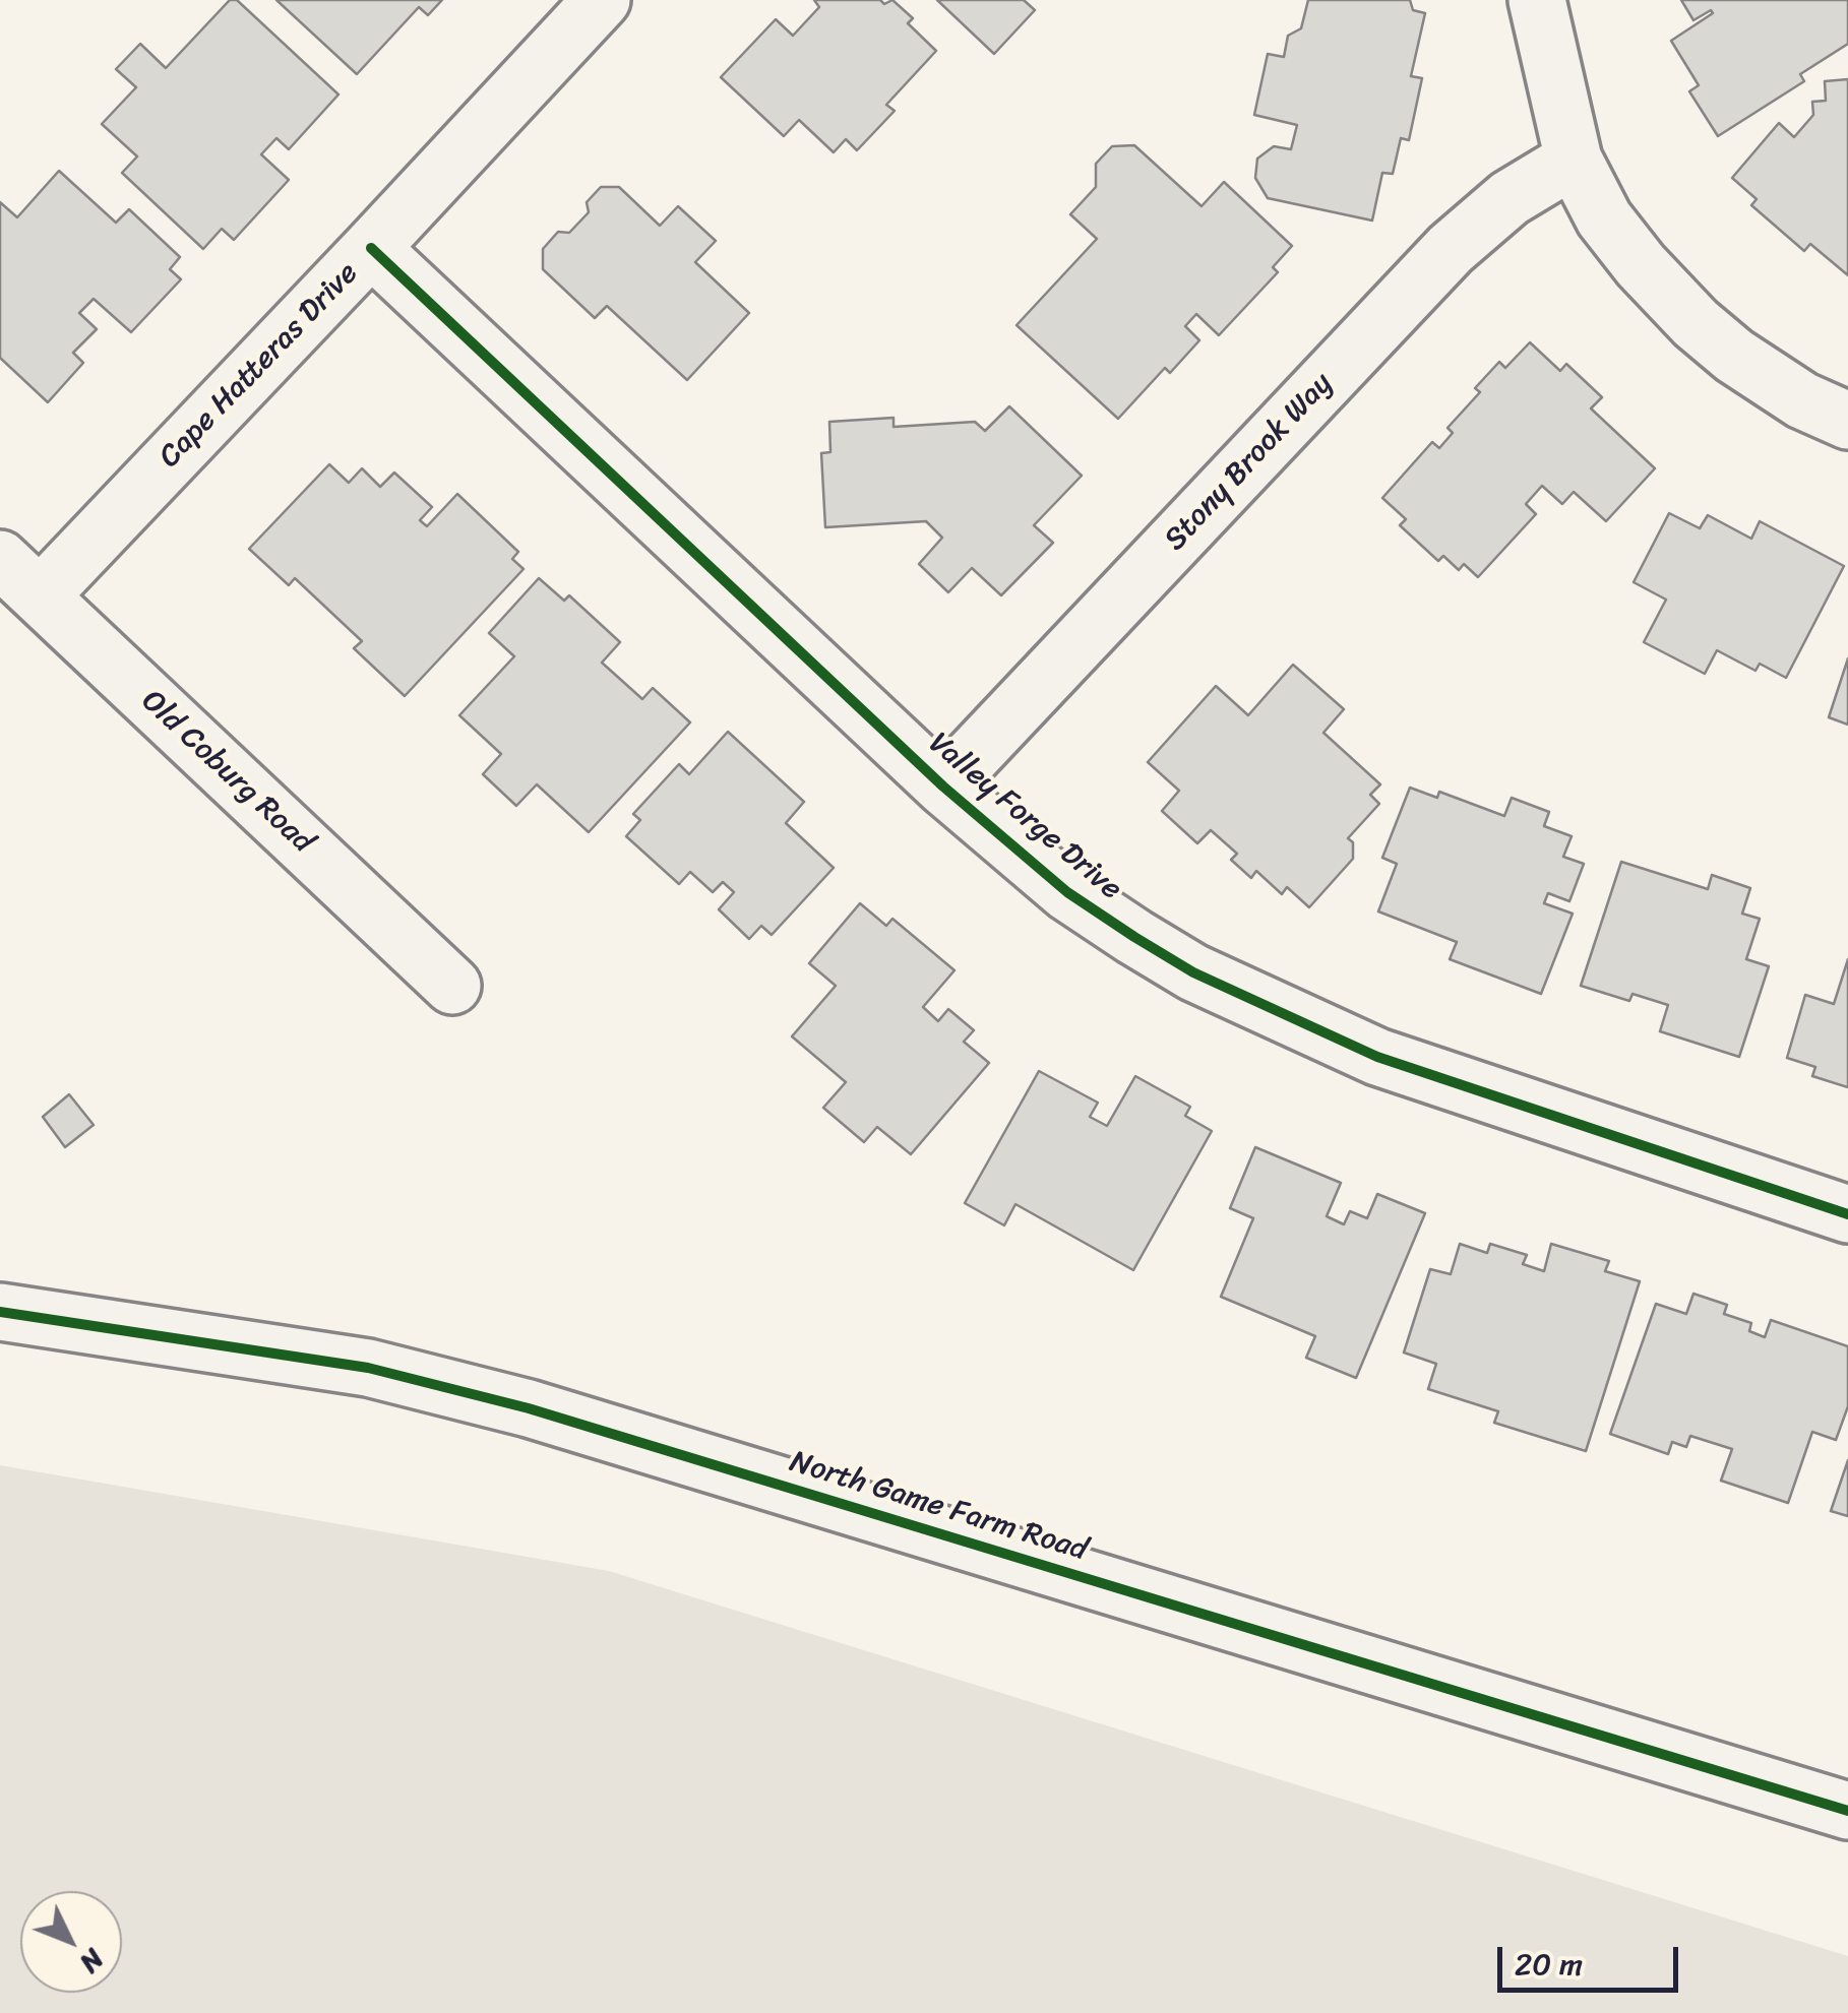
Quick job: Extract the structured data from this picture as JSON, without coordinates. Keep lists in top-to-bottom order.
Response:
{
  "streets": {
    "street": [
      "Cape Hatteras Drive",
      "Stony Brook Way",
      "Old Coburg Road",
      "Valley Forge Drive",
      "North Game Farm Road"
    ]
  },
  "crossings": [
    ["Cape Hatteras Drive", "Old Coburg Road"],
    ["Cape Hatteras Drive", "Valley Forge Drive"],
    ["Stony Brook Way", "Valley Forge Drive"]
  ],
  "scale_bar": "20 m",
  "north": "bottom right"
}
